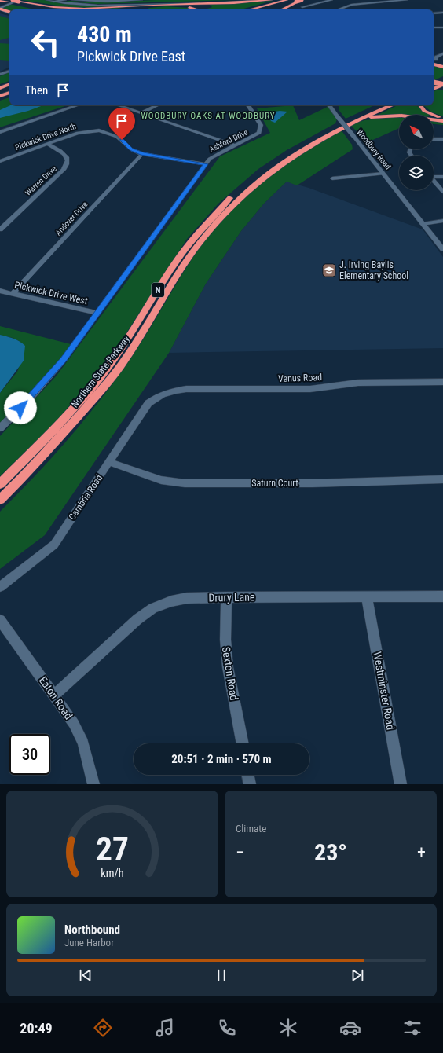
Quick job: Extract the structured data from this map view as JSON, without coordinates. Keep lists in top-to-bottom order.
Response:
{
  "streets": {
    "highway": ["N", "Northern State Parkway"],
    "street": [
      "Pickwick Drive North",
      "Ashford Drive",
      "Woodbury Road",
      "Warren Drive",
      "Andover Drive",
      "Pickwick Drive West",
      "Venus Road",
      "Saturn Court",
      "Cambria Road",
      "Drury Lane",
      "Sexton Road",
      "Westminster Road",
      "Eaton Road"
    ]
  },
  "crossings": [
    ["Pickwick Drive North", "Warren Drive"],
    ["Pickwick Drive North", "Andover Drive"],
    ["Ashford Drive", "Pickwick Drive West"],
    ["Andover Drive", "Pickwick Drive West"],
    ["Venus Road", "Cambria Road"],
    ["Saturn Court", "Cambria Road"],
    ["Drury Lane", "Sexton Road"],
    ["Drury Lane", "Westminster Road"],
    ["Drury Lane", "Eaton Road"]
  ],
  "districts": ["WOODBURY OAKS AT WOODBURY"],
  "places": {
    "school or university": ["J. Irving Baylis Elementary School"]
  },
  "north": "top left",
  "page": {
    "turn": ["430 m", "Pickwick Drive East"],
    "then": "Then",
    "limit": "30",
    "trip": "20:51 · 2 min · 570 m",
    "tile": "Climate",
    "heat": ["−", "23°", "+"],
    "song": ["Northbound", "June Harbor"],
    "tabs": "20:49",
    "gauge": ["27", "km/h"]
  }
}
